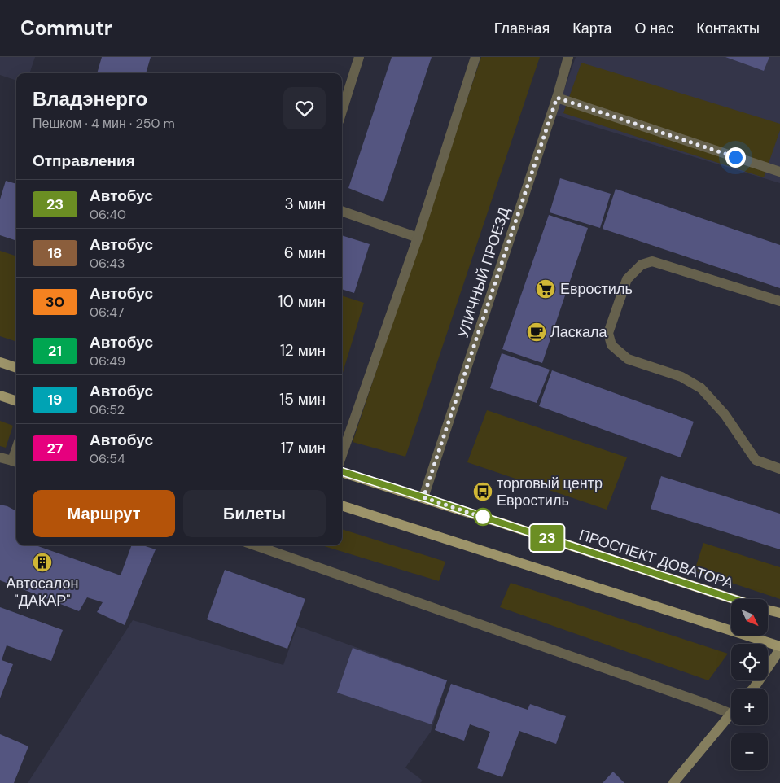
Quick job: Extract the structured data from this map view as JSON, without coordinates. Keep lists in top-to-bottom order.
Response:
{
  "streets": {
    "main road": ["ПРОСПЕКТ ДОВАТОРА"],
    "street": ["УЛИЧНЫЙ ПРОЕЗД"]
  },
  "crossings": [
    ["УЛИЧНЫЙ ПРОЕЗД", "ПРОСПЕКТ ДОВАТОРА"]
  ],
  "places": {
    "supermarket": ["Евростиль"],
    "cafe": ["Ласкала"],
    "bus stop": ["торговый центр Евростиль"],
    "building": ["Автосалон \"ДАКАР\""]
  },
  "lines": ["bus line 23"],
  "north": "bottom right",
  "page": {
    "header": "Commutr",
    "nav": [
      "Главная",
      "Карта",
      "О нас",
      "Контакты"
    ],
    "on_map": "23",
    "heading": [
      ["Владэнерго", "Пешком · 4 мин · 250 m"],
      "Отправления"
    ],
    "list": [
      {
        "mark": "23",
        "name": "Автобус",
        "note": "06:40",
        "value": "3 мин"
      },
      {
        "mark": "18",
        "name": "Автобус",
        "note": "06:43",
        "value": "6 мин"
      },
      {
        "mark": "30",
        "name": "Автобус",
        "note": "06:47",
        "value": "10 мин"
      },
      {
        "mark": "21",
        "name": "Автобус",
        "note": "06:49",
        "value": "12 мин"
      },
      {
        "mark": "19",
        "name": "Автобус",
        "note": "06:52",
        "value": "15 мин"
      },
      {
        "mark": "27",
        "name": "Автобус",
        "note": "06:54",
        "value": "17 мин"
      }
    ],
    "buttons": ["Маршрут", "Билеты"],
    "map_buttons": ["+", "−"]
  }
}
